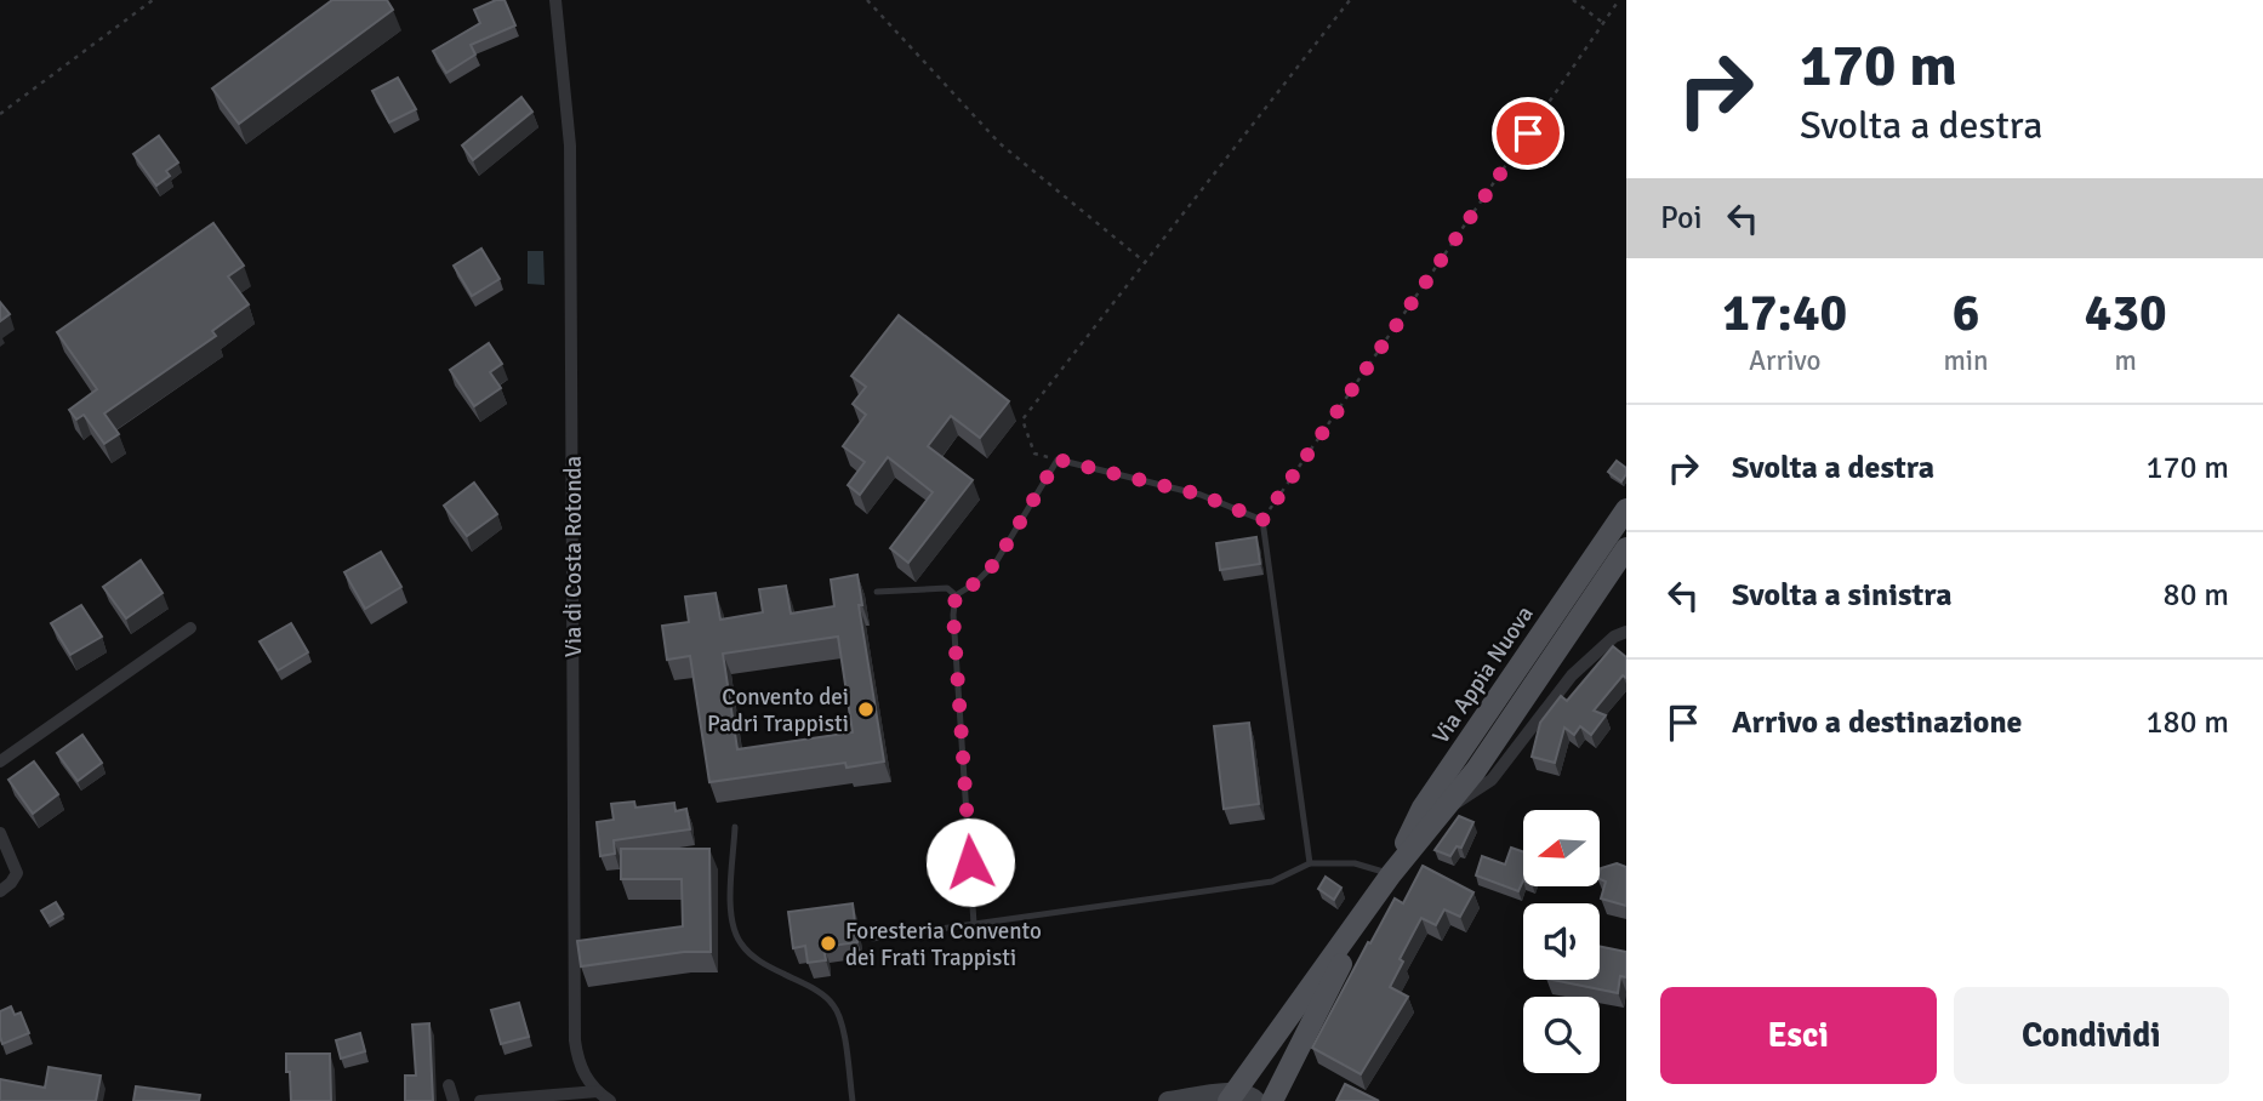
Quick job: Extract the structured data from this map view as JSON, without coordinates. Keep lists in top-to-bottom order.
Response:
{
  "streets": {
    "main road": ["Via Appia Nuova"],
    "street": ["Via di Costa Rotonda"]
  },
  "places": ["Convento dei Padri Trappisti", "Foresteria Convento dei Frati Trappisti"],
  "north": "left",
  "page": {
    "turn": ["170 m", "Svolta a destra"],
    "then": "Poi",
    "eta": [
      "17:40",
      "Arrivo",
      "6",
      "min",
      "430",
      "m"
    ],
    "list": [
      {
        "name": "Svolta a destra",
        "value": "170 m"
      },
      {
        "name": "Svolta a sinistra",
        "value": "80 m"
      },
      {
        "name": "Arrivo a destinazione",
        "value": "180 m"
      }
    ],
    "buttons": ["Esci", "Condividi"]
  }
}
